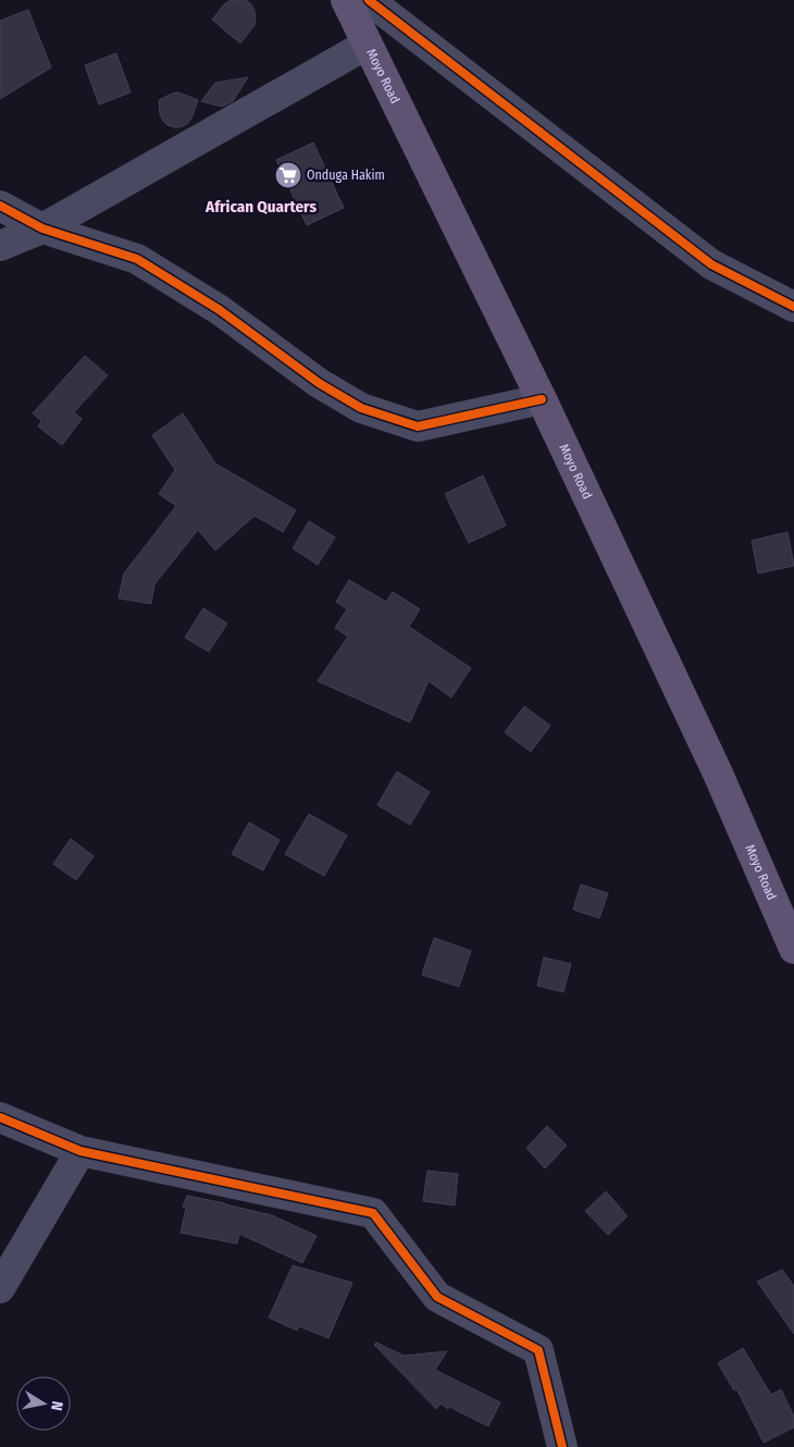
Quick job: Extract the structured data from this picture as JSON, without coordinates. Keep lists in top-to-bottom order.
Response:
{
  "streets": {
    "main road": ["Moyo Road"]
  },
  "districts": ["African Quarters"],
  "places": {
    "supermarket": ["Onduga Hakim"]
  },
  "north": "right"
}
